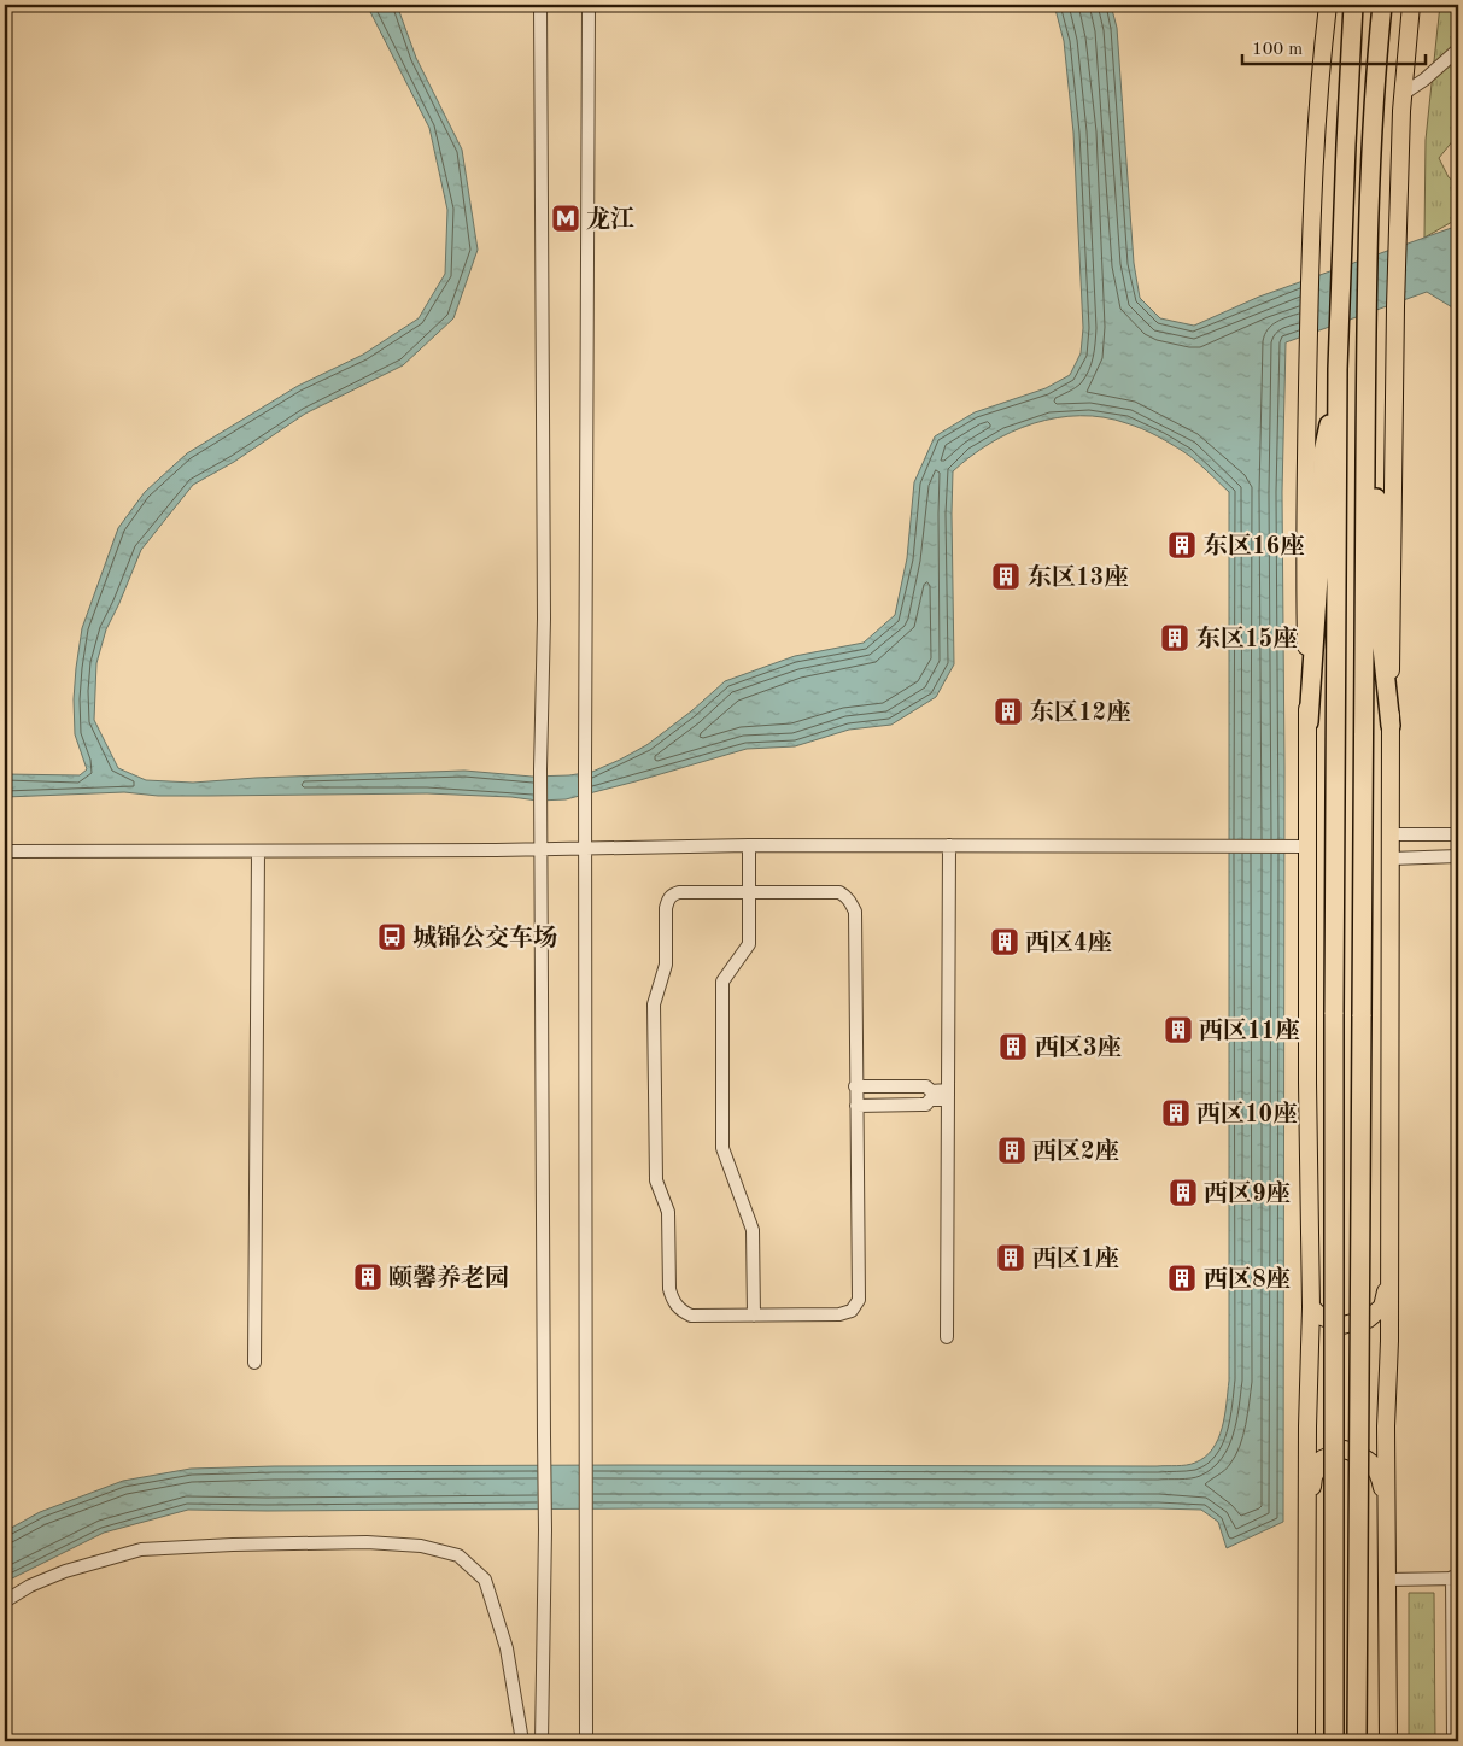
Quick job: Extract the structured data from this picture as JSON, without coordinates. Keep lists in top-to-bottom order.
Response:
{
  "places": {
    "metro station": ["龙江"],
    "building": [
      "东区16座",
      "东区13座",
      "东区15座",
      "东区12座",
      "西区4座",
      "西区11座",
      "西区3座",
      "西区10座",
      "西区2座",
      "西区9座",
      "西区1座",
      "颐馨养老园",
      "西区8座"
    ],
    "bus stop": ["城锦公交车场"]
  },
  "scale_bar": "100 m"
}
